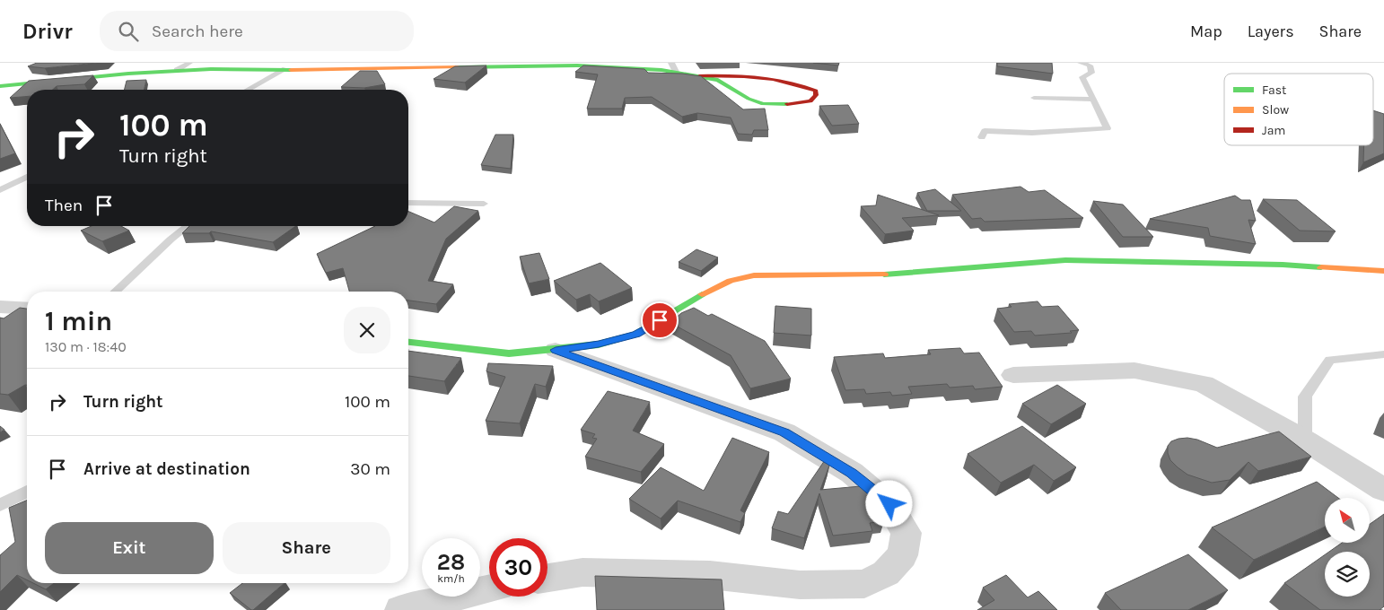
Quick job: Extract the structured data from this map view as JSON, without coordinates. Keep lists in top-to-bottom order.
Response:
{
  "legend": ["Fast", "Slow", "Jam"],
  "north": "top left",
  "page": {
    "header": "Drivr",
    "search": "Search here",
    "nav": ["Map", "Layers", "Share"],
    "turn": ["100 m", "Turn right"],
    "then": "Then",
    "heading": ["1 min", "130 m · 18:40"],
    "list": [
      {
        "name": "Turn right",
        "value": "100 m"
      },
      {
        "name": "Arrive at destination",
        "value": "30 m"
      }
    ],
    "buttons": ["Exit", "Share"],
    "speed": "28 km/h",
    "limit": "30"
  }
}
